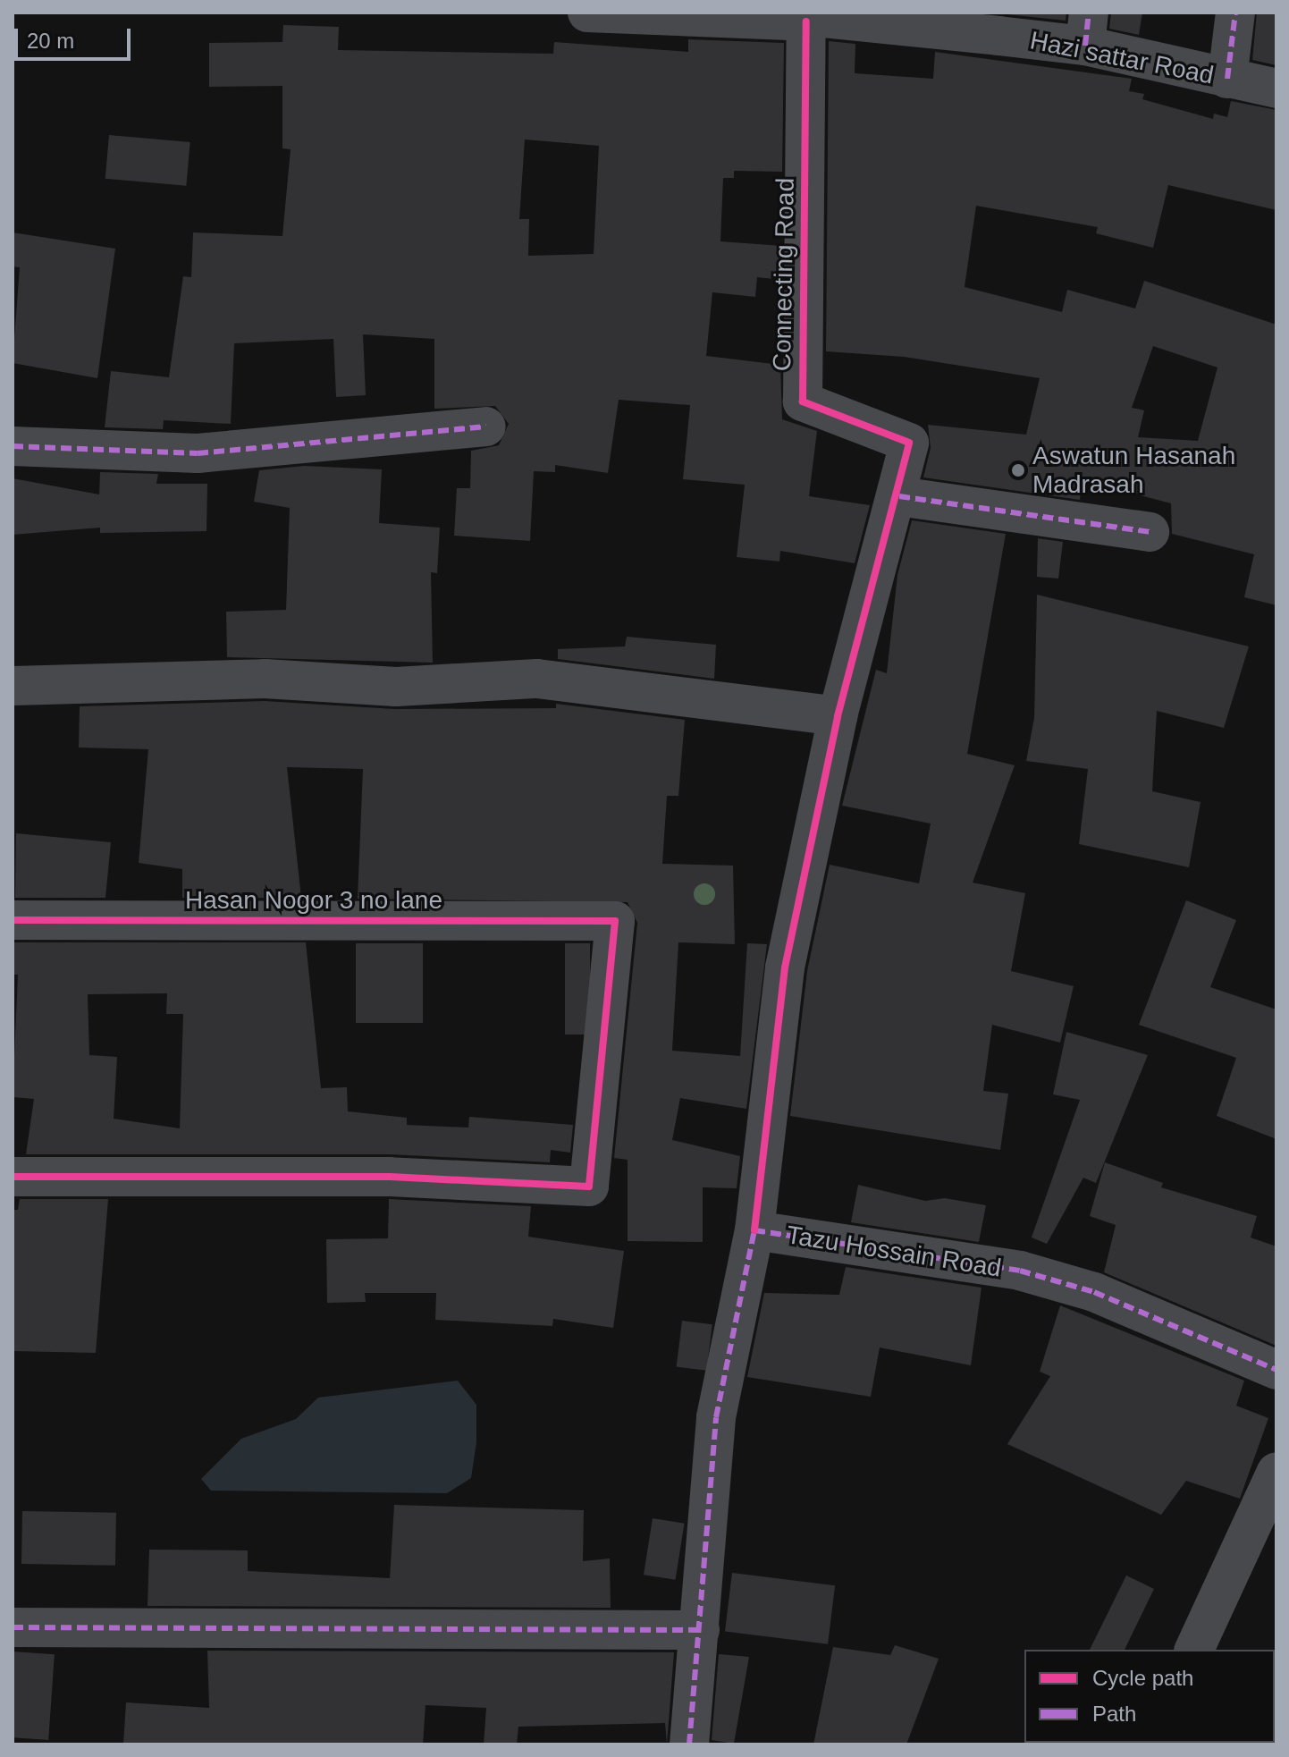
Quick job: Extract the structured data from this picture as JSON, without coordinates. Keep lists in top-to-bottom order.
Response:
{
  "streets": {
    "street": [
      "Hazi sattar Road",
      "Connecting Road",
      "Hasan Nogor 3 no lane",
      "Tazu Hossain Road"
    ]
  },
  "crossings": [
    ["Hazi sattar Road", "Connecting Road"]
  ],
  "places": ["Aswatun Hasanah Madrasah"],
  "legend": ["Cycle path", "Path"],
  "scale_bar": "20 m"
}
